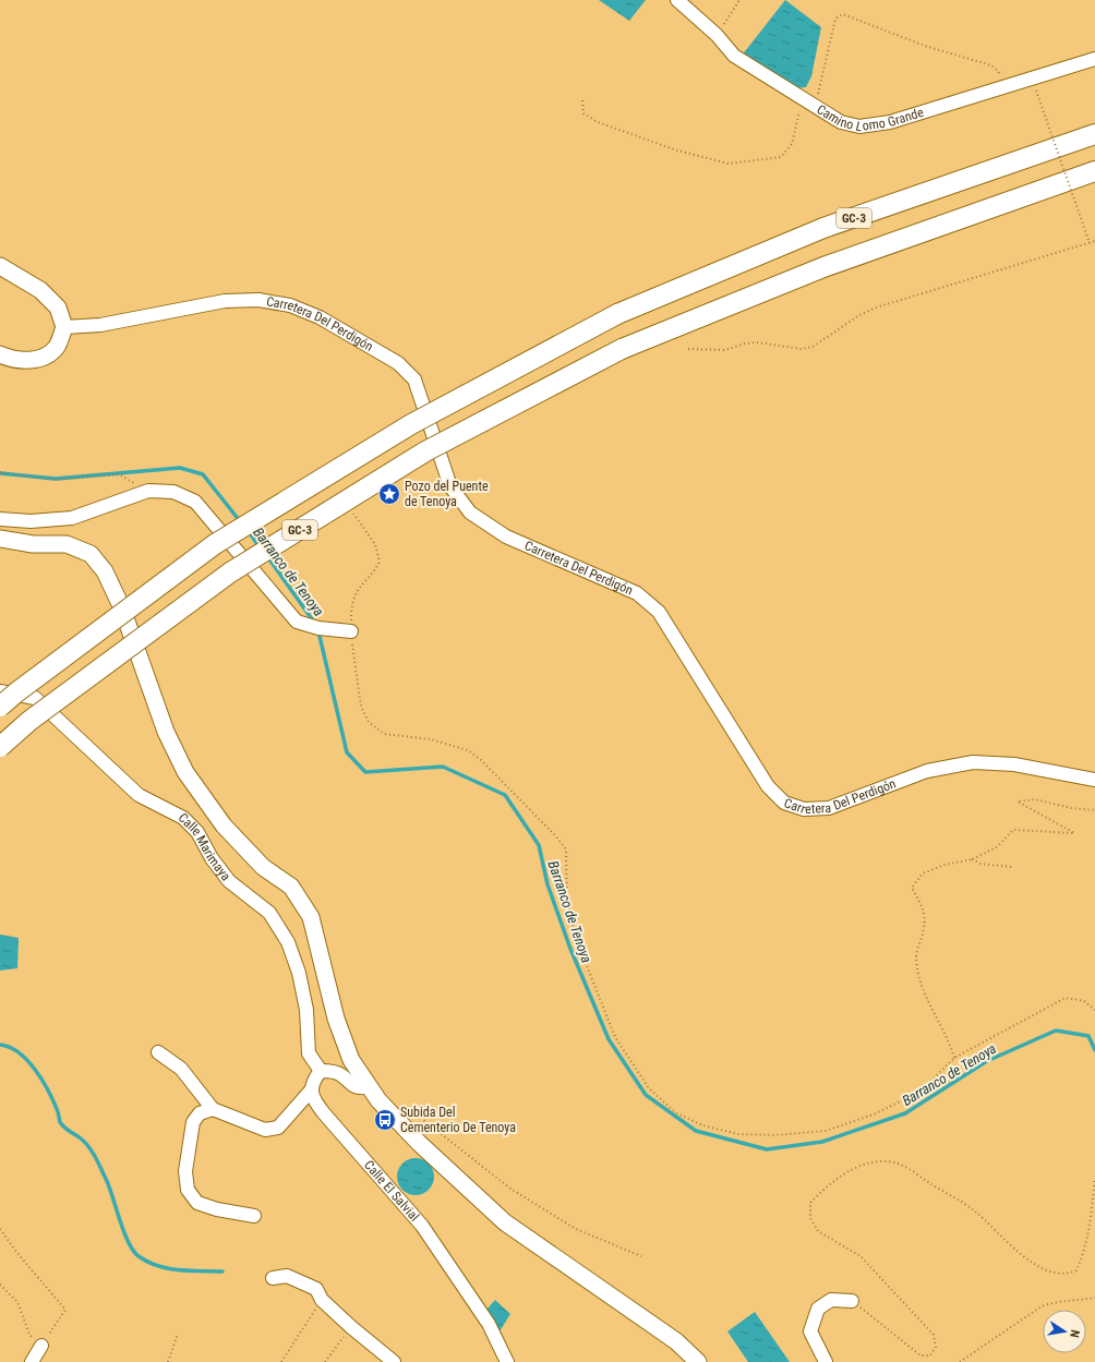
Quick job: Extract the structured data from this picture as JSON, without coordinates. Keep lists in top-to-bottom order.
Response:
{
  "streets": {
    "highway": ["GC-3"],
    "street": [
      "Camino Lomo Grande",
      "Carretera Del Perdigón",
      "Calle Marimaya",
      "Calle El Salvial"
    ]
  },
  "water": ["Barranco de Tenoya"],
  "places": {
    "place": ["Pozo del Puente de Tenoya"],
    "bus stop": ["Subida Del Cementerio De Tenoya"]
  },
  "north": "right"
}
